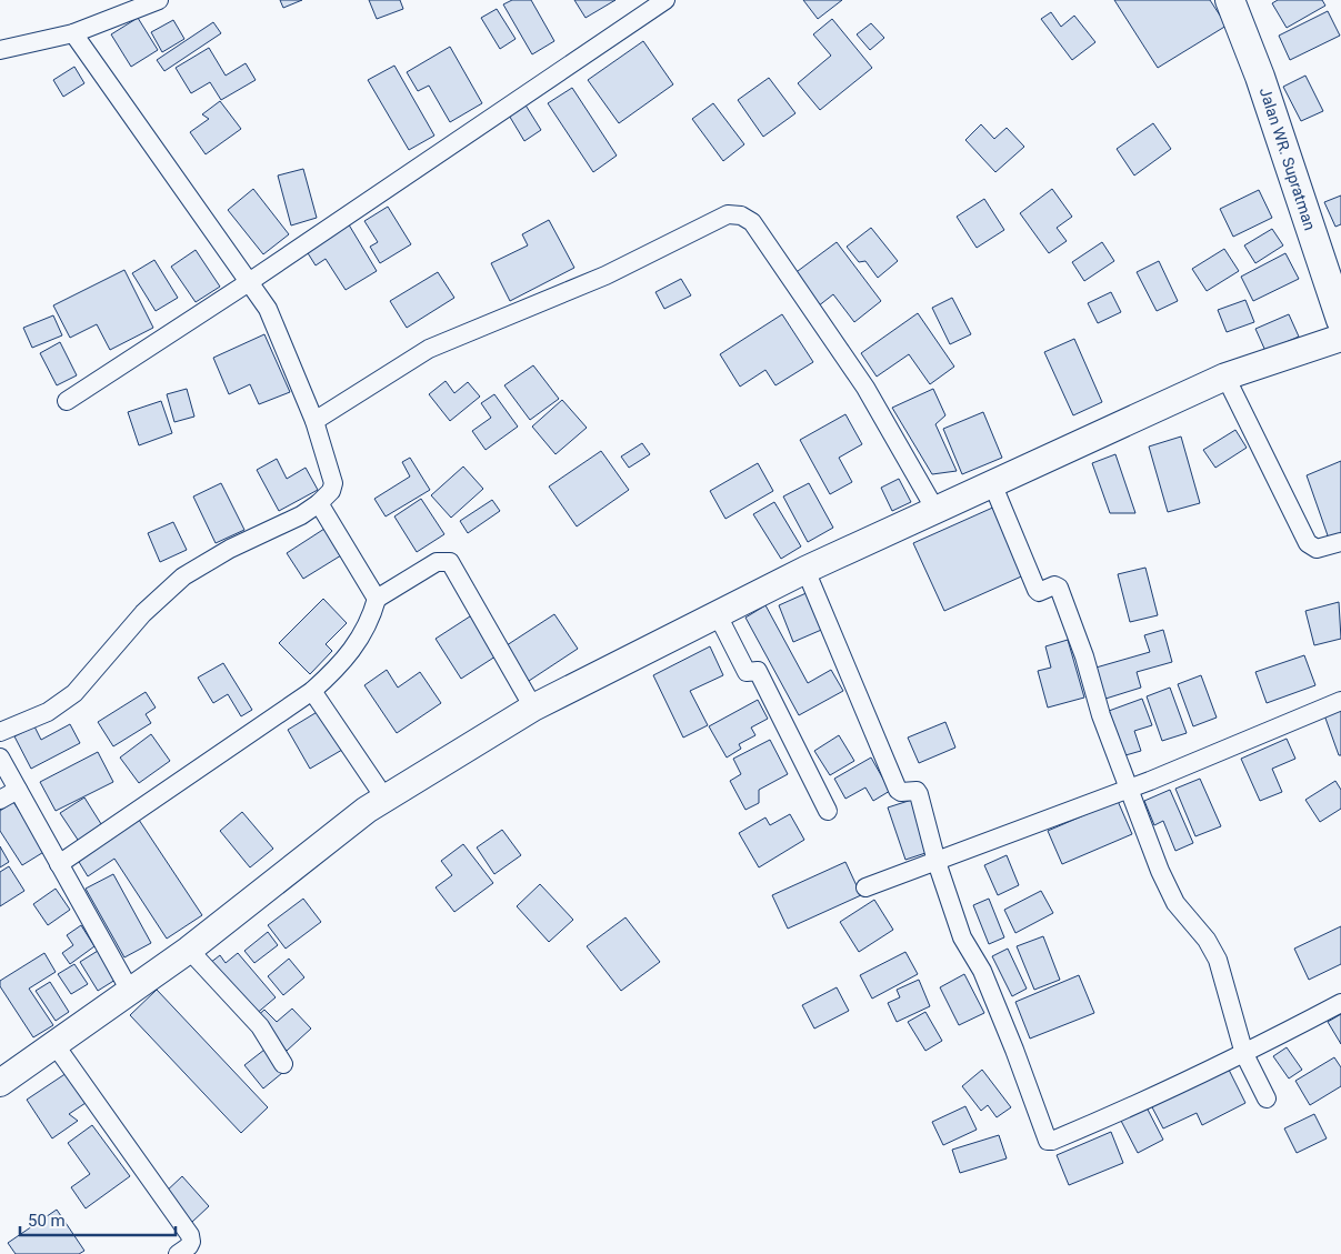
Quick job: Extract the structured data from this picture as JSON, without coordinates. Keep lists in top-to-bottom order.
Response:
{
  "streets": {
    "main road": ["Jalan WR. Supratman"]
  },
  "scale_bar": "50 m"
}
